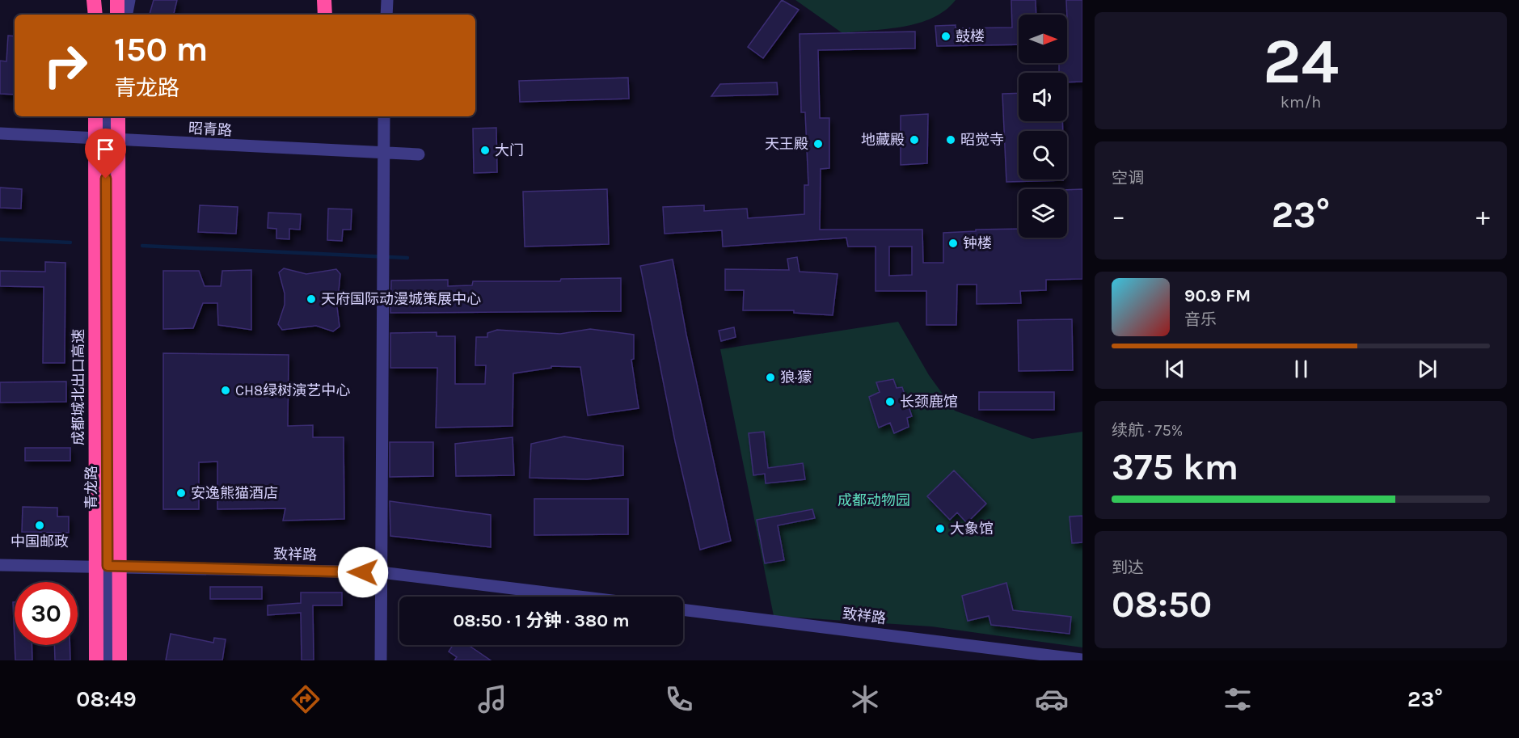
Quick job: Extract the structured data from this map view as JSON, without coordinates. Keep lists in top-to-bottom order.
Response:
{
  "streets": {
    "highway": ["成都城北出口高速"],
    "street": ["昭青路", "青龙路", "致祥路"]
  },
  "crossings": [
    ["昭青路", "青龙路"],
    ["青龙路", "致祥路"]
  ],
  "parks": ["成都动物园"],
  "places": [
    "鼓楼",
    "地藏殿",
    "昭觉寺",
    "天王殿",
    "大门",
    "钟楼",
    "天府国际动漫城策展中心",
    "狼·獴",
    "CH8绿树演艺中心",
    "长颈鹿馆",
    "安逸熊猫酒店",
    "中国邮政",
    "大象馆"
  ],
  "north": "right",
  "page": {
    "tile": [
      ["24", "km/h"],
      "空调",
      ["续航 · 75%", "375 km"],
      ["到达", "08:50"]
    ],
    "turn": ["150 m", "青龙路"],
    "heat": ["−", "23°", "+"],
    "song": ["90.9 FM", "音乐"],
    "limit": "30",
    "trip": "08:50 · 1 分钟 · 380 m",
    "tabs": ["08:49", "23°"]
  }
}
